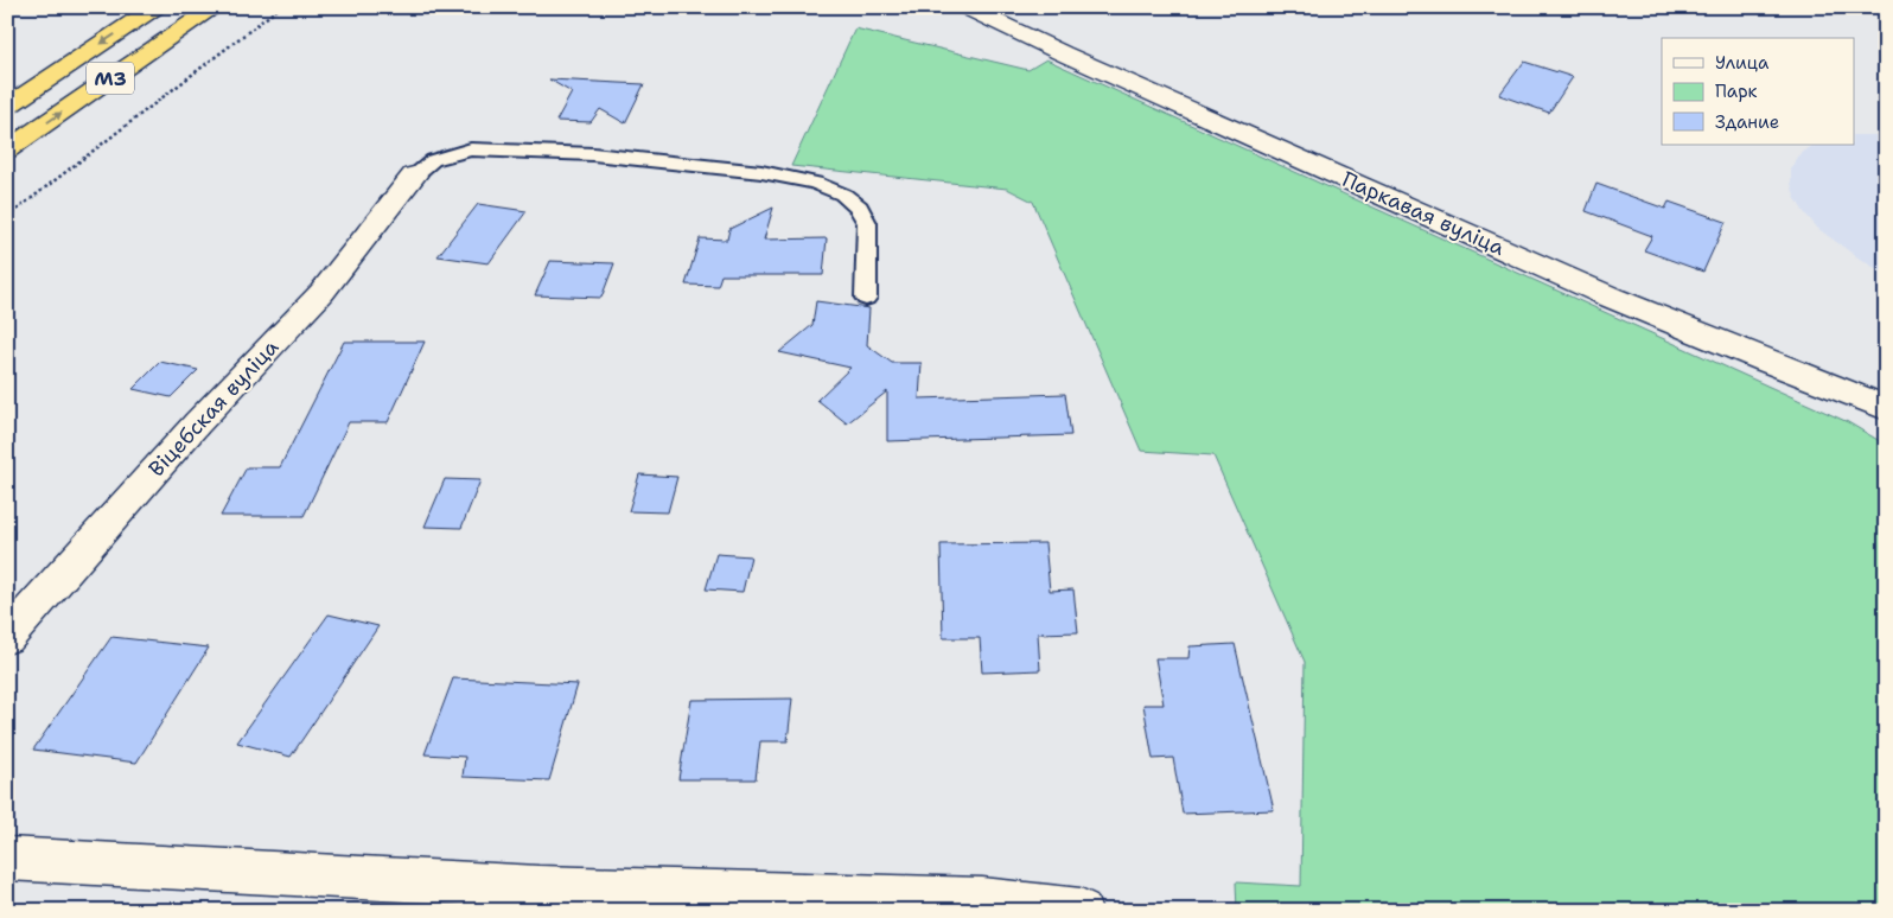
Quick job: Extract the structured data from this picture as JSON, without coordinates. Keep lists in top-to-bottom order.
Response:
{
  "streets": {
    "highway": ["М3"],
    "street": ["Паркавая вуліца", "Віцебская вуліца"]
  },
  "legend": ["Улица", "Парк", "Здание"]
}
